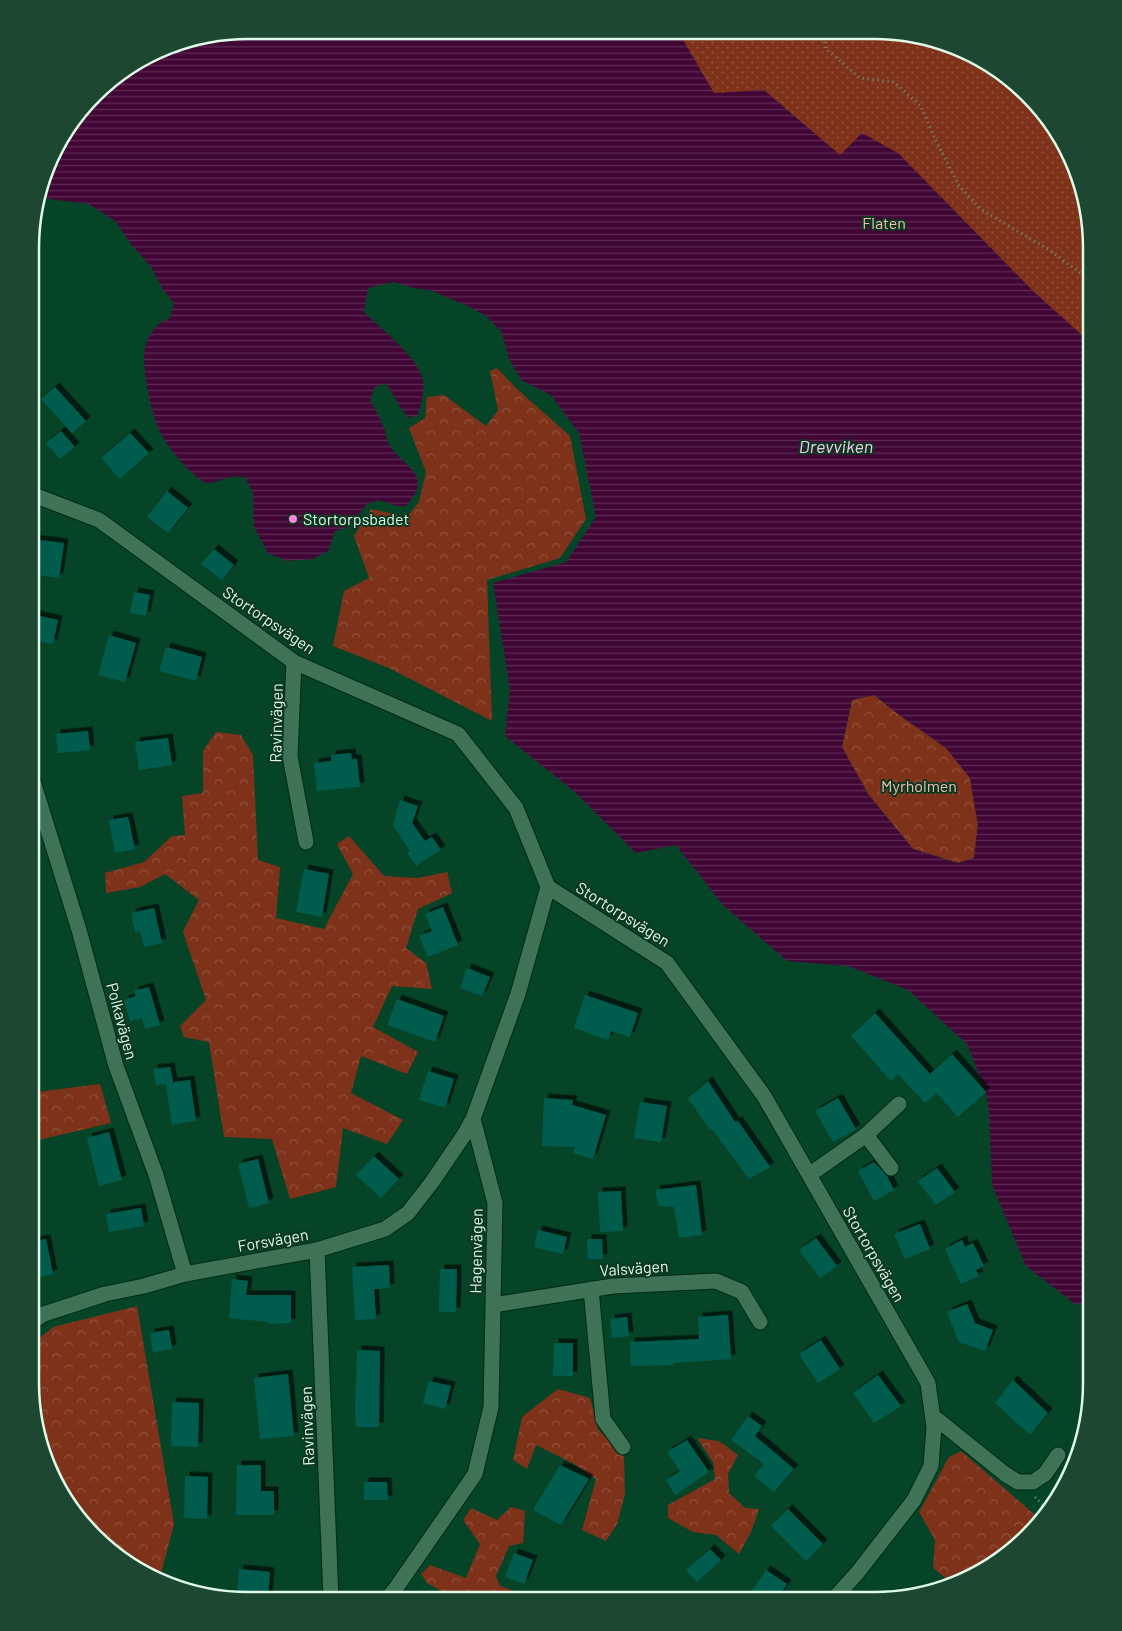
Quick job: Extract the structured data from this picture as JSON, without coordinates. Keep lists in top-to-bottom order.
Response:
{
  "streets": {
    "street": [
      "Stortorpsvägen",
      "Ravinvägen",
      "Polkavägen",
      "Forsvägen",
      "Hagenvägen",
      "Valsvägen"
    ]
  },
  "crossings": [
    ["Stortorpsvägen", "Ravinvägen"],
    ["Ravinvägen", "Forsvägen"],
    ["Polkavägen", "Forsvägen"],
    ["Forsvägen", "Hagenvägen"],
    ["Hagenvägen", "Valsvägen"]
  ],
  "water": ["Drevviken"],
  "parks": ["Flaten", "Myrholmen"],
  "places": ["Stortorpsbadet"]
}
